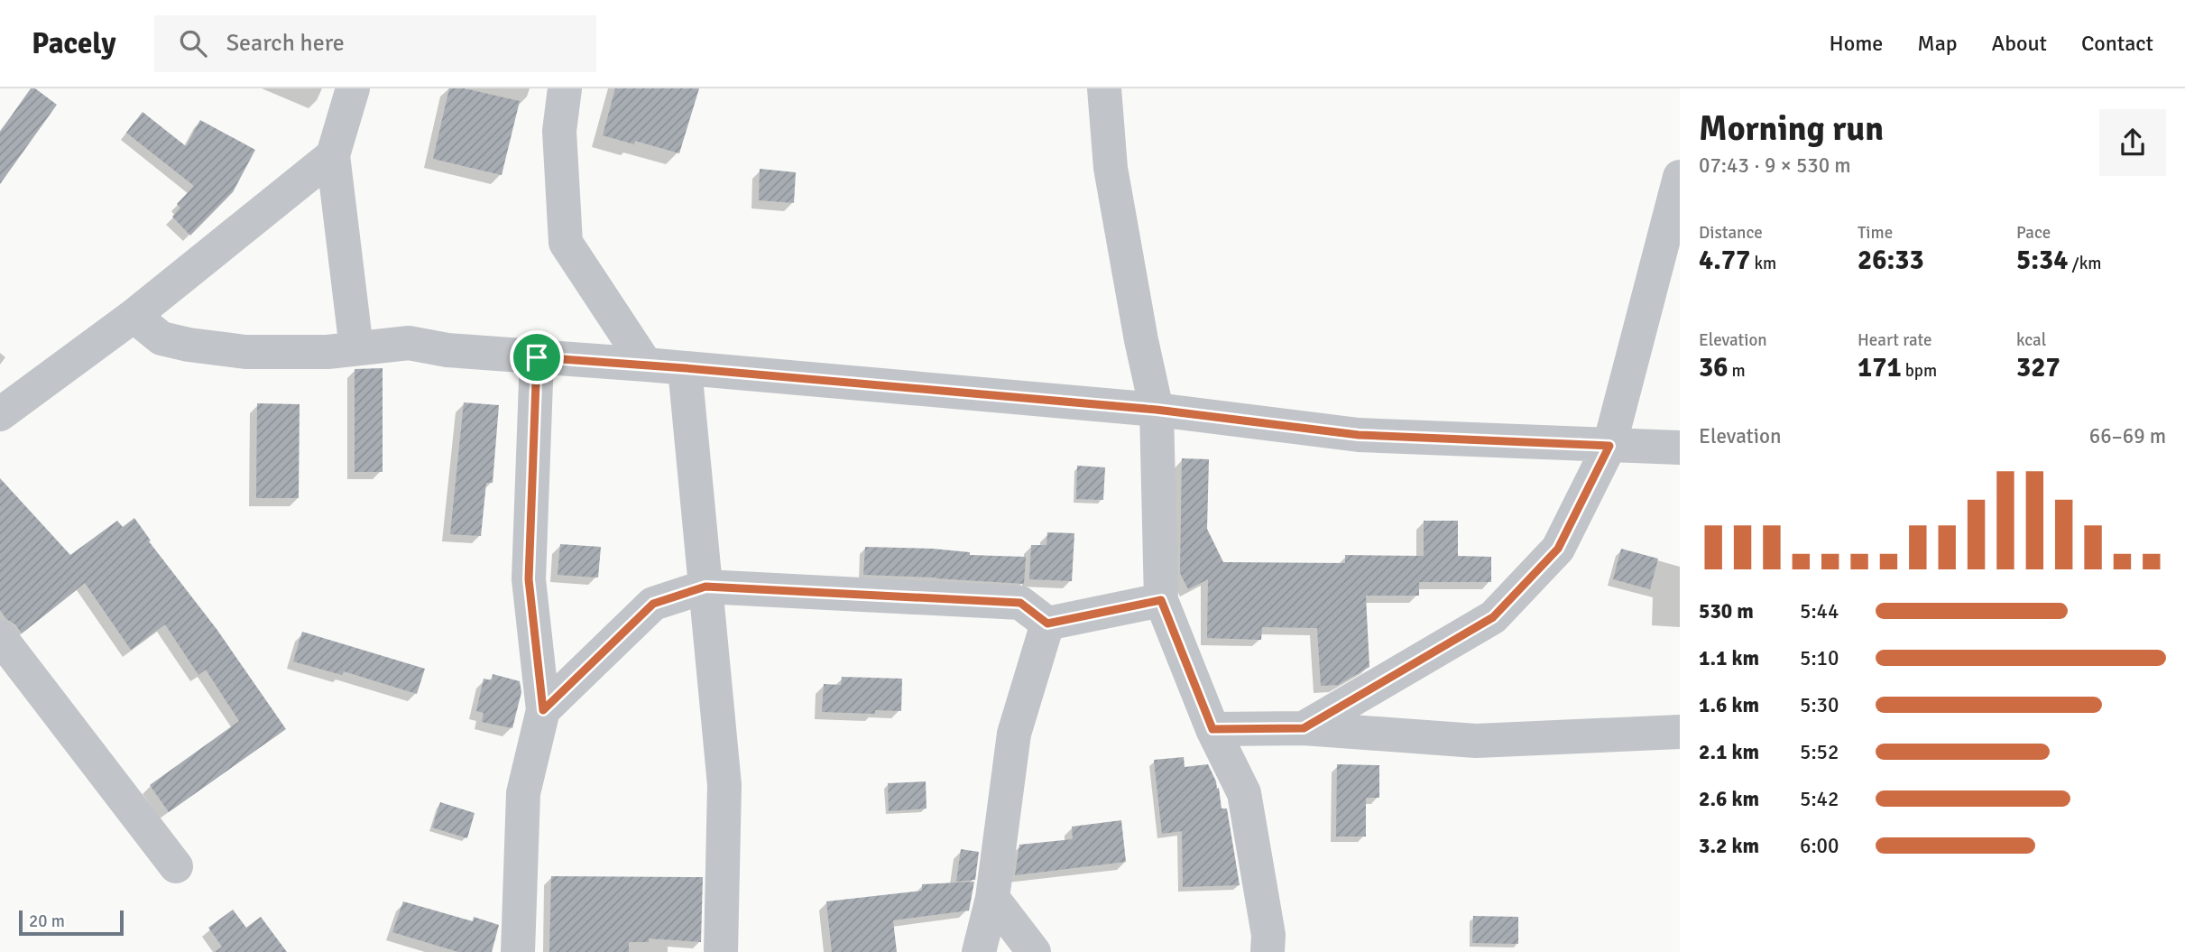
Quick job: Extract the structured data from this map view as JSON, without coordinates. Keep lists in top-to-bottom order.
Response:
{
  "scale_bar": "20 m",
  "page": {
    "header": "Pacely",
    "search": "Search here",
    "nav": [
      "Home",
      "Map",
      "About",
      "Contact"
    ],
    "heading": ["Morning run", "07:43 · 9 × 530 m"],
    "stats": [
      ["Distance", "4.77 km"],
      ["Time", "26:33"],
      ["Pace", "5:34 /km"],
      ["Elevation", "36 m"],
      ["Heart rate", "171 bpm"],
      ["kcal", "327"]
    ],
    "chart": ["Elevation", "66–69 m"],
    "list": [
      {
        "name": "530 m",
        "note": "5:44"
      },
      {
        "name": "1.1 km",
        "note": "5:10"
      },
      {
        "name": "1.6 km",
        "note": "5:30"
      },
      {
        "name": "2.1 km",
        "note": "5:52"
      },
      {
        "name": "2.6 km",
        "note": "5:42"
      },
      {
        "name": "3.2 km",
        "note": "6:00"
      }
    ],
    "scale": "20 m"
  }
}
